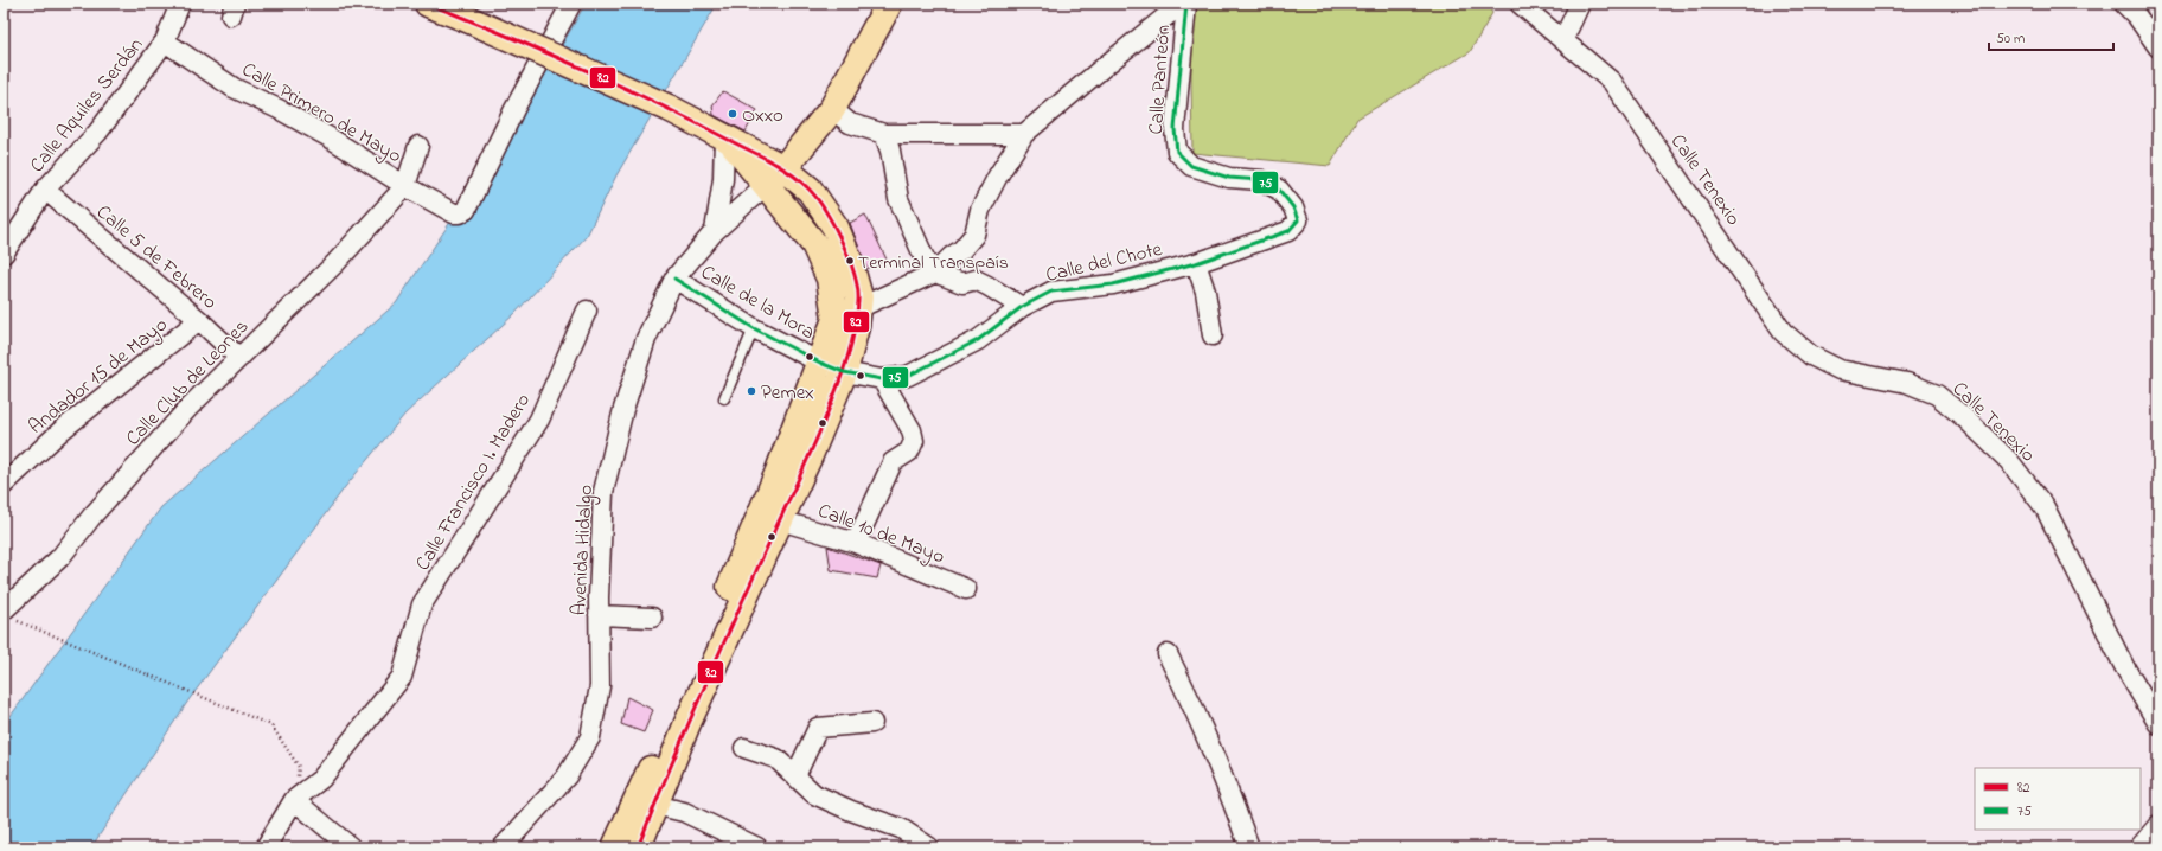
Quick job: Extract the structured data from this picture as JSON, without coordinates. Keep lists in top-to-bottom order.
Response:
{
  "streets": {
    "street": [
      "Calle Panteón",
      "Calle Aquiles Serdán",
      "Calle Primero de Mayo",
      "Calle Tenexio",
      "Calle 5 de Febrero",
      "Calle del Chote",
      "Calle de la Mora",
      "Andador 15 de Mayo",
      "Calle Club de Leones",
      "Calle Francisco I. Madero",
      "Calle 10 de Mayo",
      "Avenida Hidalgo"
    ]
  },
  "crossings": [
    ["Calle Panteón", "Calle del Chote"],
    ["Calle Aquiles Serdán", "Calle Primero de Mayo"],
    ["Calle Aquiles Serdán", "Calle 5 de Febrero"],
    ["Calle Primero de Mayo", "Calle Club de Leones"],
    ["Calle 5 de Febrero", "Andador 15 de Mayo"],
    ["Calle 5 de Febrero", "Calle Club de Leones"],
    ["Calle del Chote", "Calle de la Mora"],
    ["Calle de la Mora", "Avenida Hidalgo"]
  ],
  "places": ["Oxxo", "Terminal Transpaís", "Pemex"],
  "lines": ["transit line 82", "transit line 75"],
  "legend": ["82", "75"],
  "scale_bar": "50 m"
}
